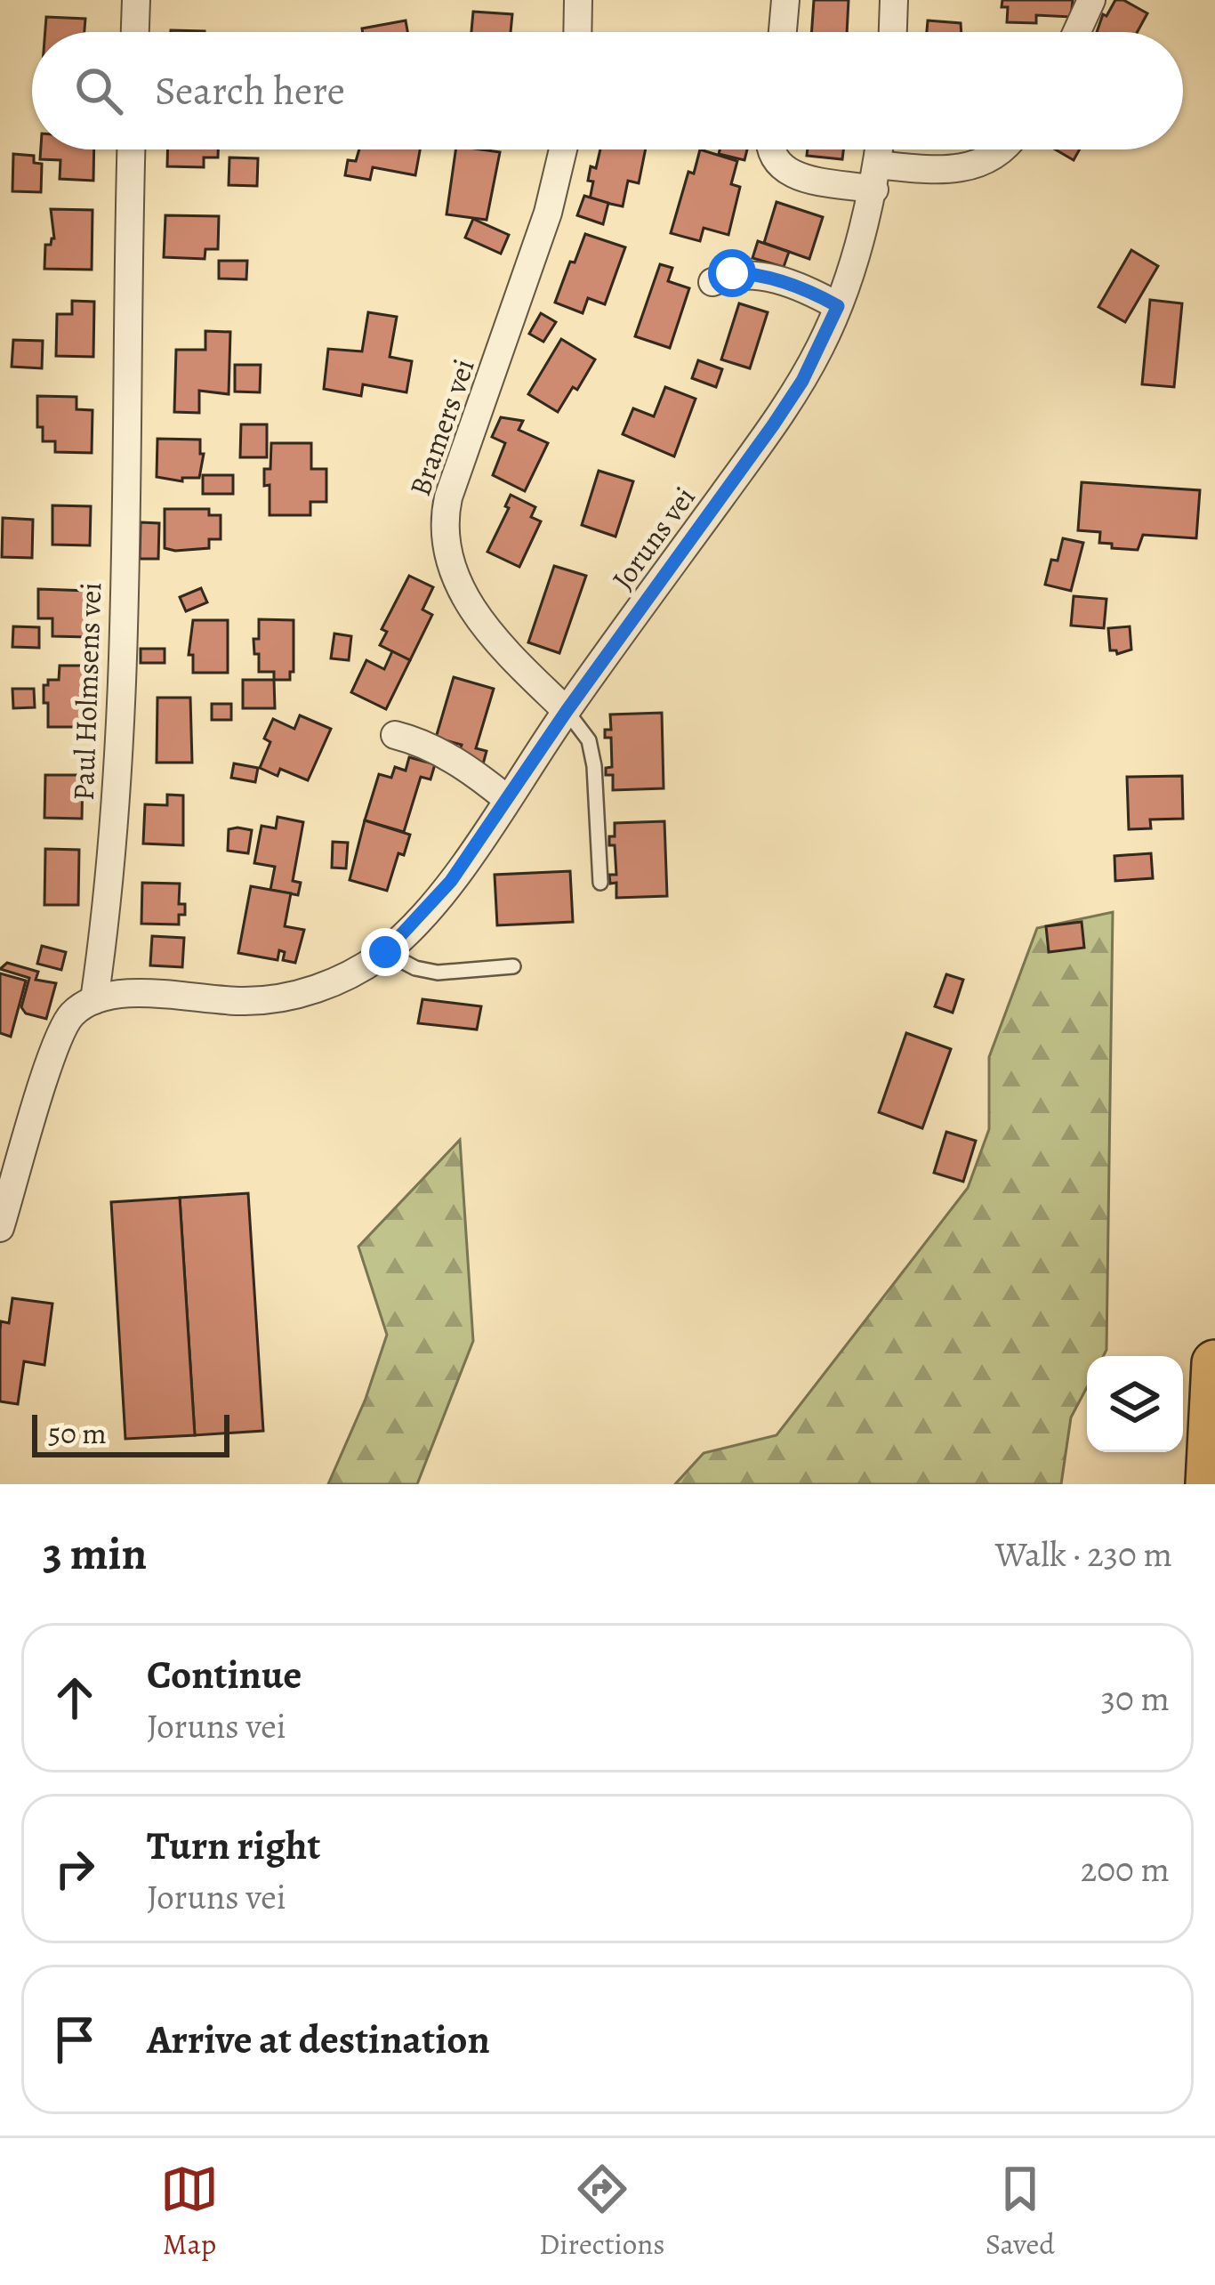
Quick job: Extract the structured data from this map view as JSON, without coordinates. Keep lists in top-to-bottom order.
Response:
{
  "streets": {
    "street": ["Bramers vei", "Joruns vei", "Paul Holmsens vei"]
  },
  "crossings": [
    ["Bramers vei", "Joruns vei"],
    ["Joruns vei", "Paul Holmsens vei"]
  ],
  "scale_bar": "50 m",
  "page": {
    "search": "Search here",
    "scale": "50 m",
    "heading": ["3 min", "Walk · 230 m"],
    "list": [
      ["Continue", "Joruns vei", "30 m"],
      ["Turn right", "Joruns vei", "200 m"],
      "Arrive at destination"
    ],
    "nav": ["Map", "Directions", "Saved"]
  }
}
